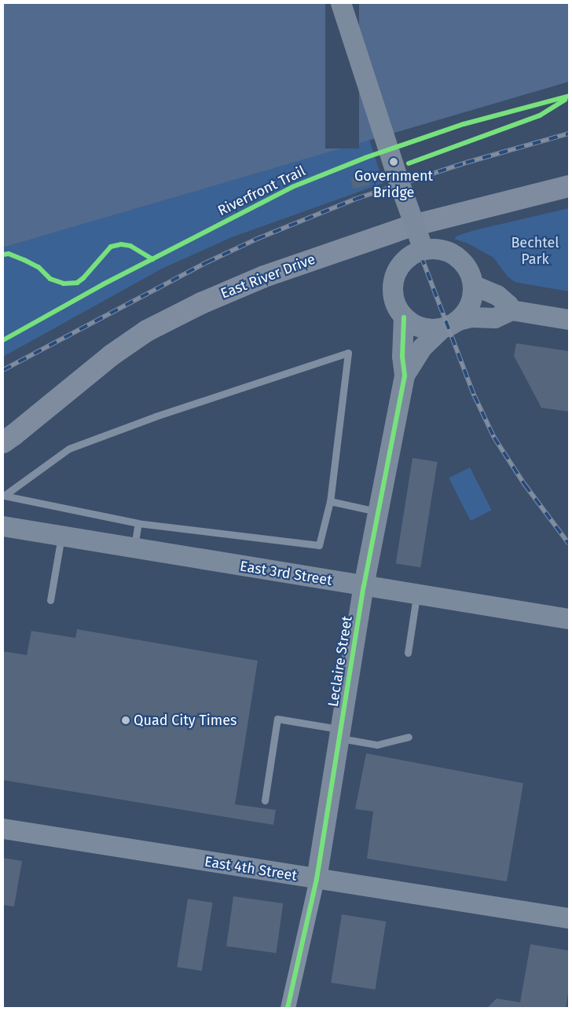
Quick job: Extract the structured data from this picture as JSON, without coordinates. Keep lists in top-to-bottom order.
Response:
{
  "streets": {
    "main road": ["East River Drive"],
    "street": ["East 3rd Street", "Leclaire Street", "East 4th Street"],
    "cycle path": ["Riverfront Trail"]
  },
  "crossings": [
    ["East 3rd Street", "Leclaire Street"],
    ["Leclaire Street", "East 4th Street"]
  ],
  "parks": ["Bechtel Park"],
  "places": ["Government Bridge", "Quad City Times"]
}
